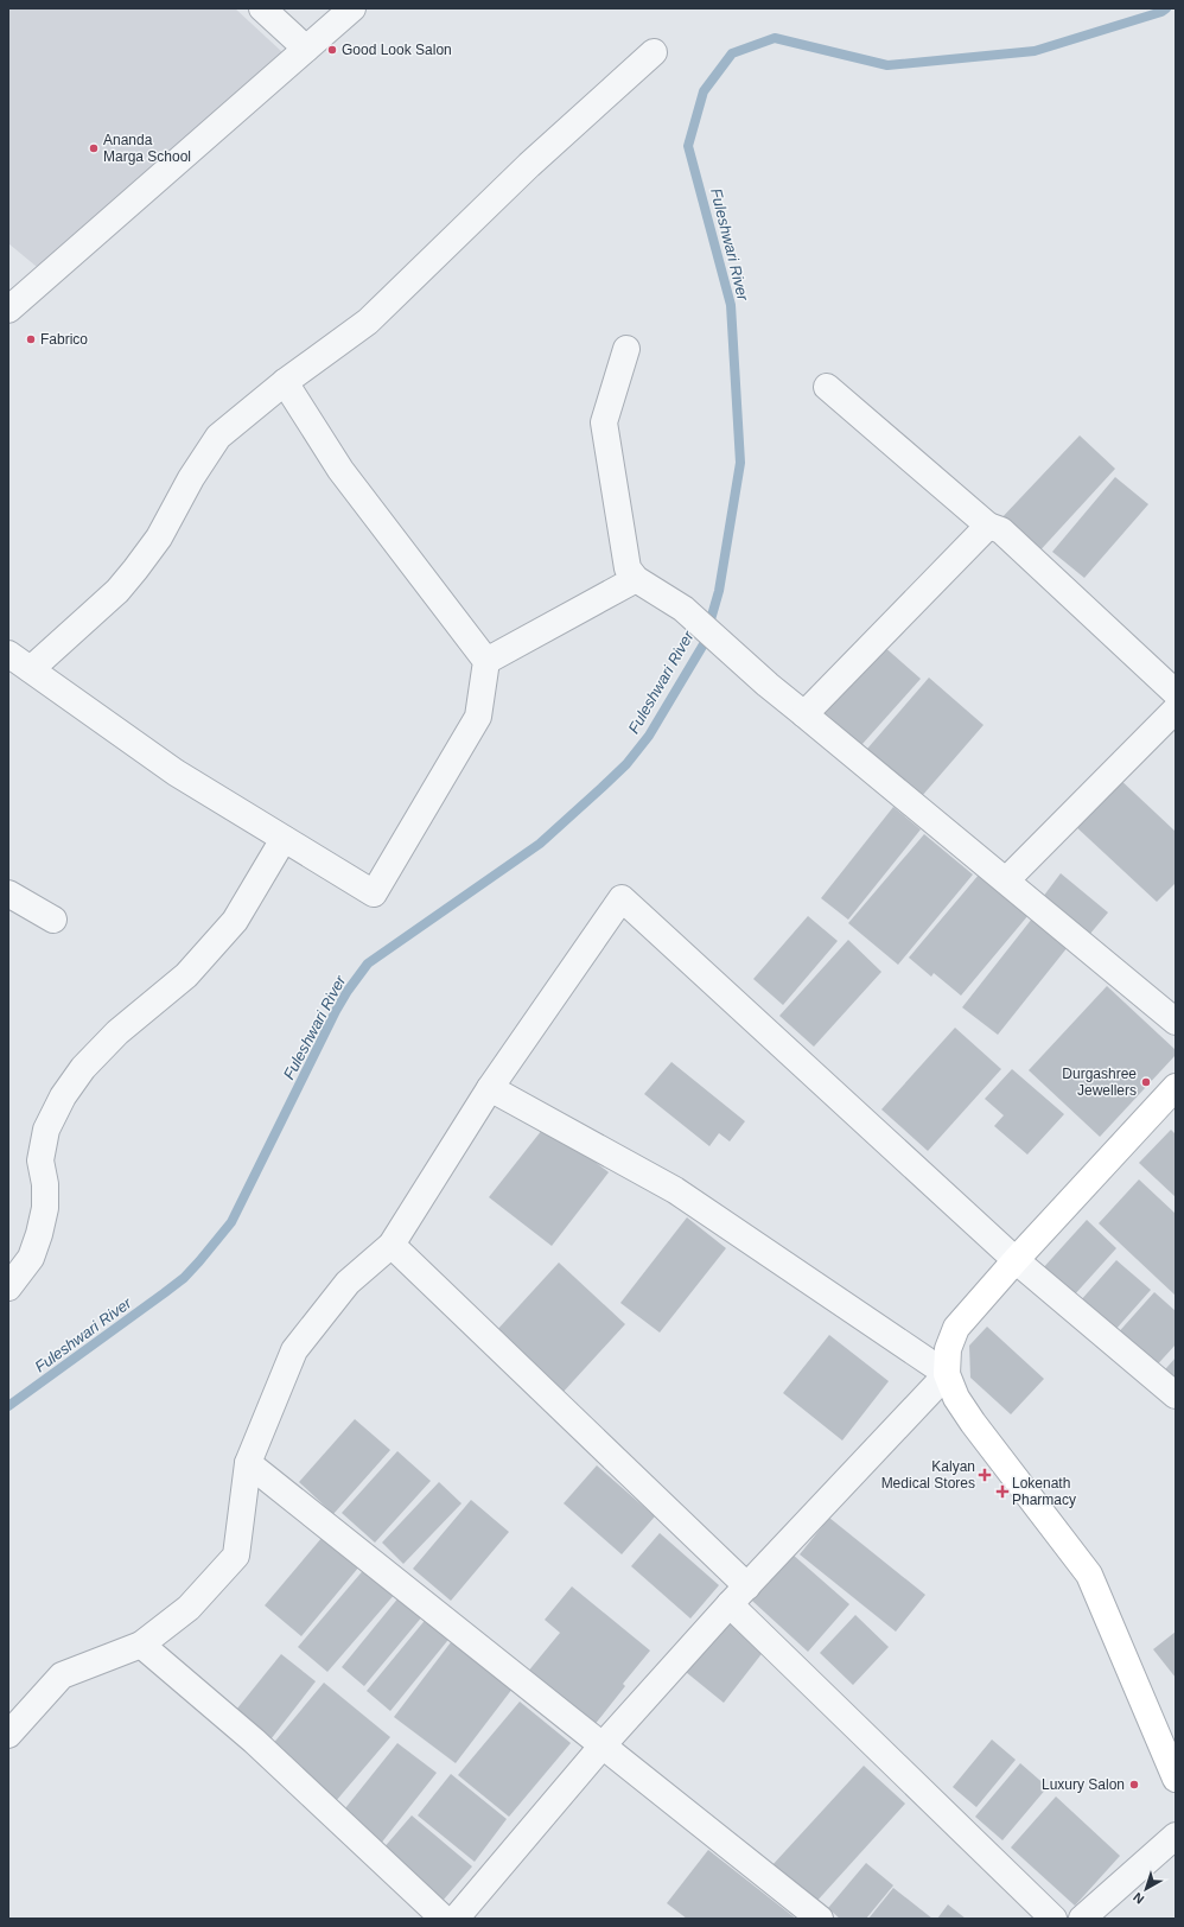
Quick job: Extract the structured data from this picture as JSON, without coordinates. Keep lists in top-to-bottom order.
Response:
{
  "water": ["Fuleshwari River"],
  "places": {
    "other": [
      "Good Look Salon",
      "Ananda Marga School",
      "Fabrico",
      "Durgashree Jewellers",
      "Luxury Salon"
    ],
    "health": ["Kalyan Medical Stores", "Lokenath Pharmacy"]
  },
  "north": "bottom left"
}
